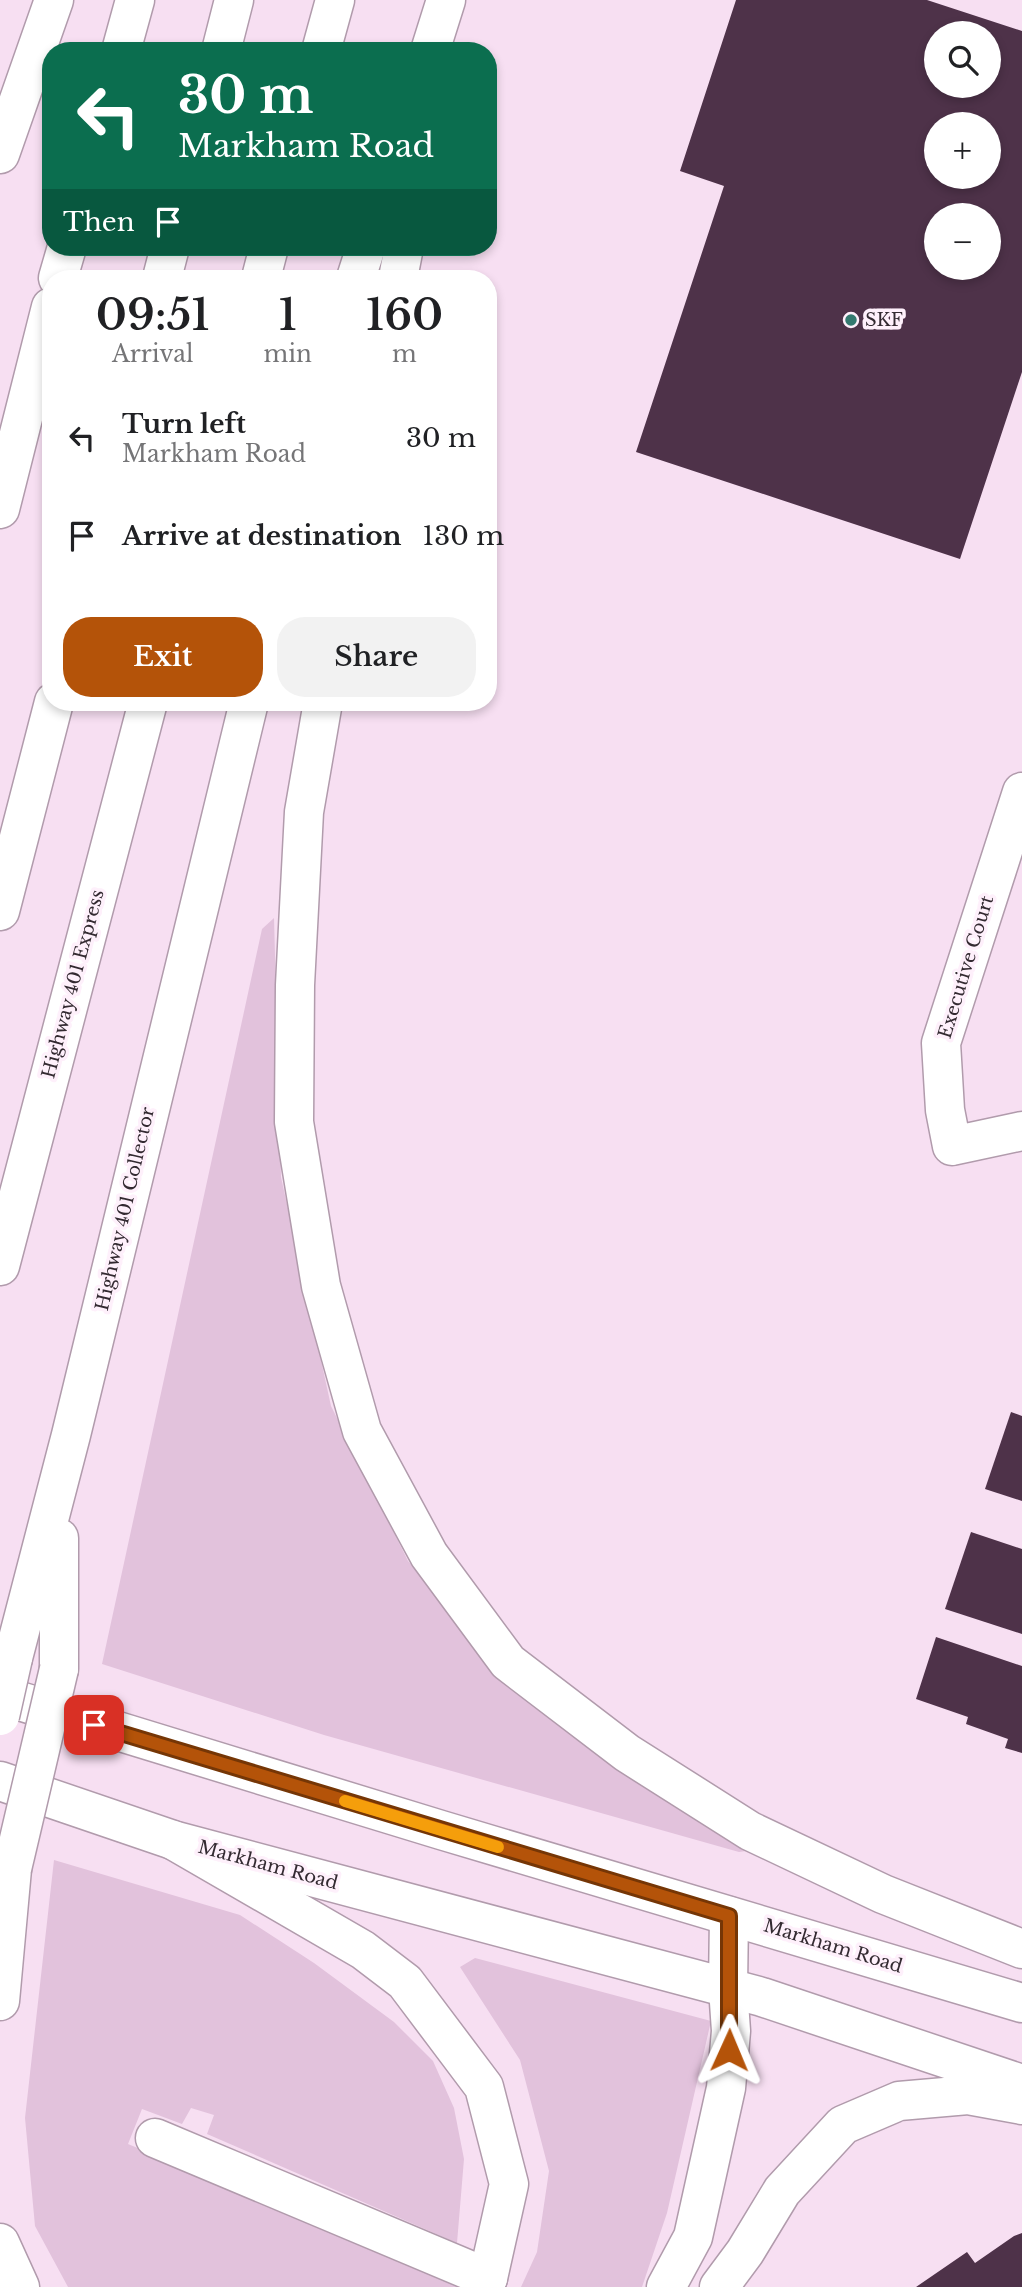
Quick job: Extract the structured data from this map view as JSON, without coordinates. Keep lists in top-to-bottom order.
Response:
{
  "streets": {
    "main road": [
      "Executive Court",
      "Highway 401 Express",
      "Highway 401 Collector",
      "Markham Road"
    ]
  },
  "places": ["SKF"],
  "page": {
    "map_buttons": ["+", "−"],
    "turn": ["30 m", "Markham Road"],
    "then": "Then",
    "eta": [
      "09:51",
      "Arrival",
      "1",
      "min",
      "160",
      "m"
    ],
    "list": [
      {
        "name": "Turn left",
        "note": "Markham Road",
        "value": "30 m"
      },
      {
        "name": "Arrive at destination",
        "value": "130 m"
      }
    ],
    "buttons": ["Exit", "Share"]
  }
}
